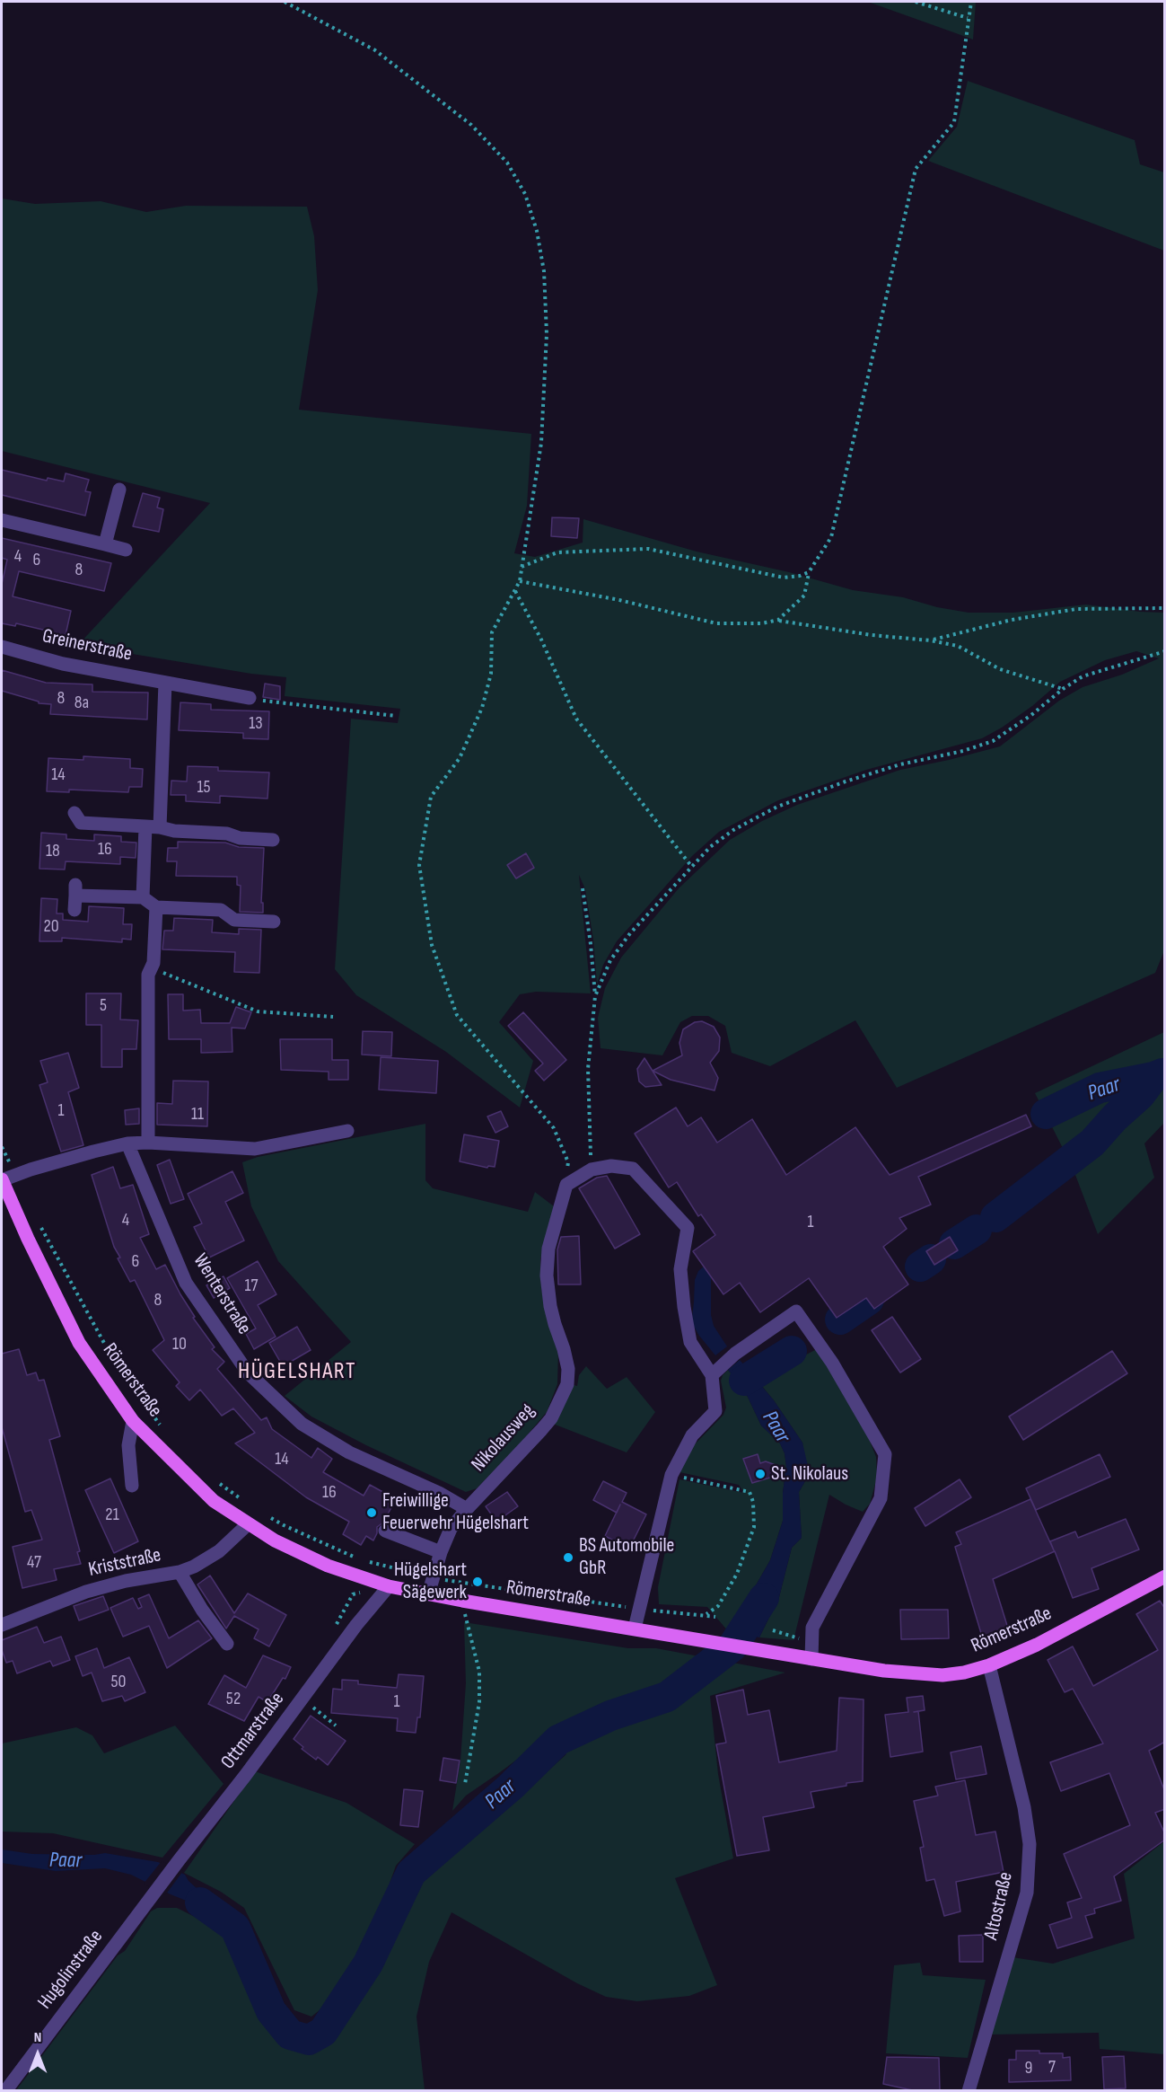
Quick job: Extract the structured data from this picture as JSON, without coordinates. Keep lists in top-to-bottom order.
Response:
{
  "streets": {
    "main road": ["Römerstraße"],
    "street": [
      "Greinerstraße",
      "Wenterstraße",
      "Nikolausweg",
      "Kriststraße",
      "Ottmarstraße",
      "Altostraße",
      "Hugolinstraße"
    ]
  },
  "crossings": [
    ["Wenterstraße", "Nikolausweg"],
    ["Römerstraße", "Nikolausweg"],
    ["Römerstraße", "Kriststraße"],
    ["Römerstraße", "Ottmarstraße"],
    ["Römerstraße", "Altostraße"],
    ["Ottmarstraße", "Hugolinstraße"]
  ],
  "districts": ["HÜGELSHART"],
  "water": ["Paar"],
  "places": [
    "St. Nikolaus",
    "Freiwillige Feuerwehr Hügelshart",
    "BS Automobile GbR",
    "Hügelshart Sägewerk"
  ],
  "house_numbers": [
    "4",
    "6",
    "8",
    "8",
    "8a",
    "13",
    "14",
    "15",
    "16",
    "18",
    "20",
    "5",
    "1",
    "11",
    "4",
    "1",
    "6",
    "17",
    "8",
    "10",
    "14",
    "16",
    "21",
    "47",
    "50",
    "52",
    "1",
    "7",
    "9"
  ],
  "north": "top"
}
